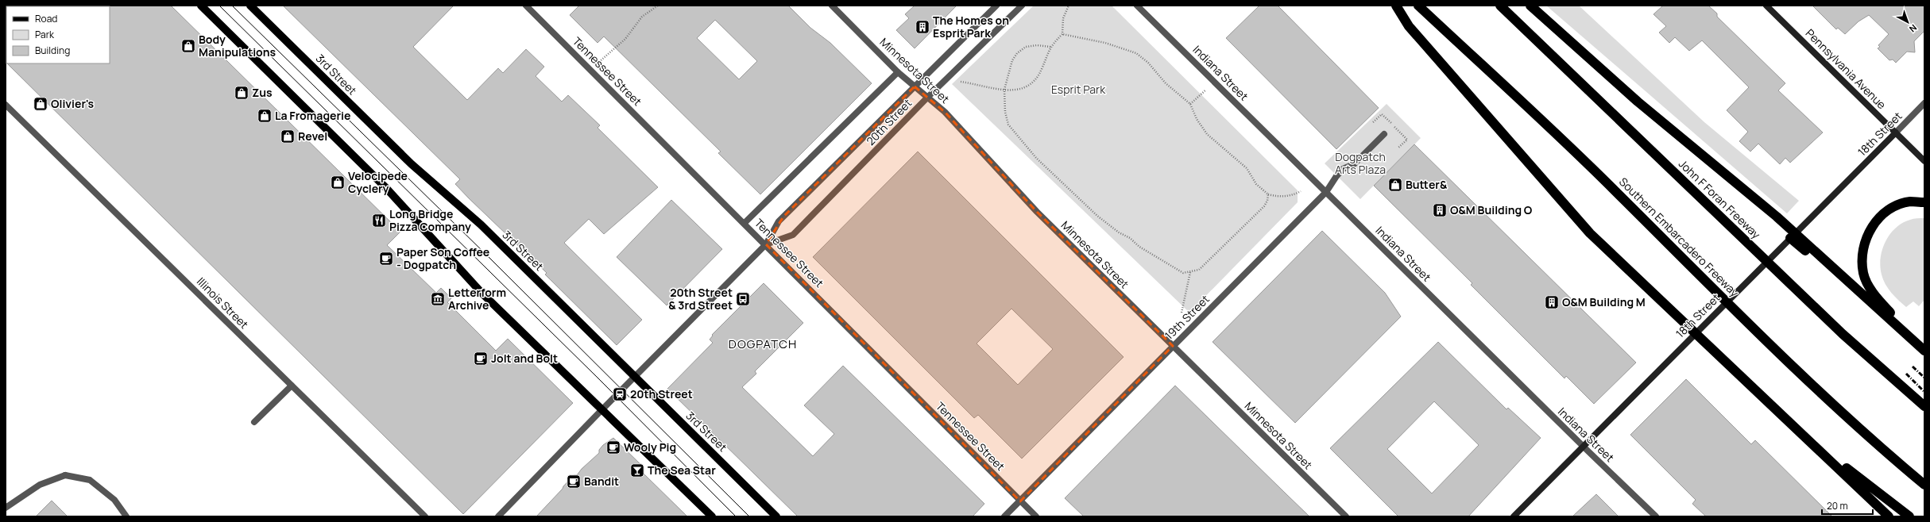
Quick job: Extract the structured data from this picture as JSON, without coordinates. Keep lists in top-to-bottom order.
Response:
{
  "streets": {
    "highway": ["John F Foran Freeway", "Southern Embarcadero Freeway"],
    "main road": ["Pennsylvania Avenue", "3rd Street", "18th Street"],
    "street": [
      "Minnesota Street",
      "Tennessee Street",
      "Indiana Street",
      "20th Street",
      "Illinois Street",
      "19th Street"
    ]
  },
  "crossings": [
    ["Pennsylvania Avenue", "18th Street"],
    ["Minnesota Street", "20th Street"],
    ["Minnesota Street", "19th Street"],
    ["Tennessee Street", "20th Street"],
    ["Tennessee Street", "19th Street"],
    ["Indiana Street", "19th Street"],
    ["3rd Street", "20th Street"]
  ],
  "districts": ["DOGPATCH"],
  "parks": ["Esprit Park", "Dogpatch Arts Plaza"],
  "places": {
    "building": ["The Homes on Esprit Park", "O&M Building O", "O&M Building M"],
    "shop": [
      "Body Manipulations",
      "Zus",
      "Olivier's",
      "La Fromagerie",
      "Revel",
      "Velocipede Cyclery",
      "Butter&"
    ],
    "restaurant": ["Long Bridge Pizza Company"],
    "cafe": [
      "Paper Son Coffee - Dogpatch",
      "Jolt and Bolt",
      "Wooly Pig",
      "Bandit"
    ],
    "museum": ["Letterform Archive"],
    "bus stop": ["20th Street & 3rd Street"],
    "station": ["20th Street"],
    "bar": ["The Sea Star"]
  },
  "legend": ["Road", "Park", "Building"],
  "scale_bar": "20 m",
  "north": "bottom right"
}
